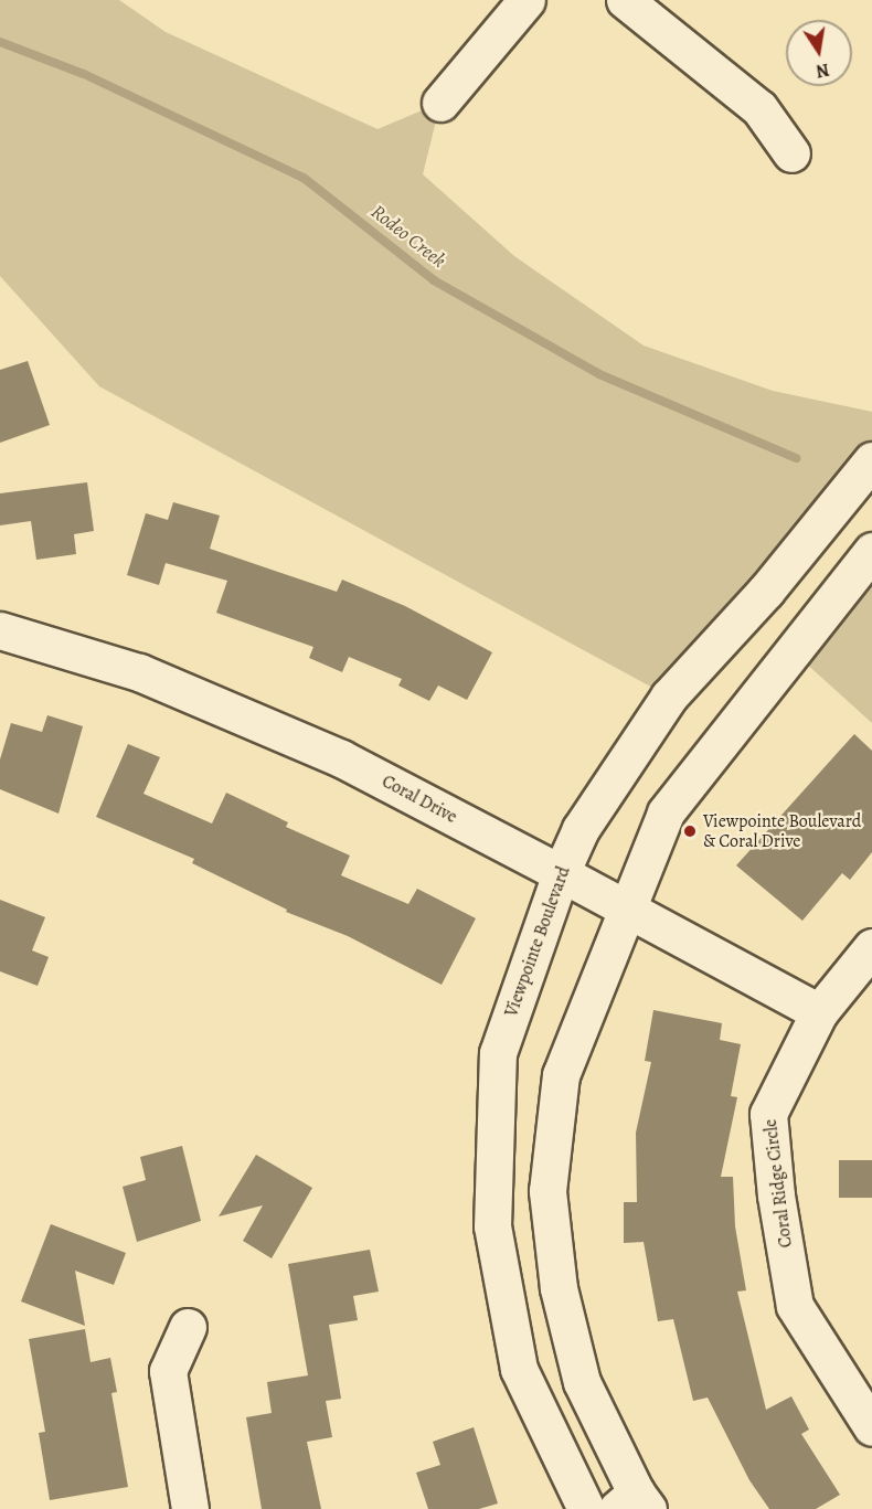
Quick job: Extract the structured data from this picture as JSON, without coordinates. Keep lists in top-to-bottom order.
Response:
{
  "streets": {
    "street": ["Coral Drive", "Viewpointe Boulevard", "Coral Ridge Circle"]
  },
  "crossings": [
    ["Coral Drive", "Viewpointe Boulevard"],
    ["Coral Drive", "Coral Ridge Circle"]
  ],
  "water": ["Rodeo Creek"],
  "places": ["Viewpointe Boulevard & Coral Drive"],
  "north": "bottom"
}
